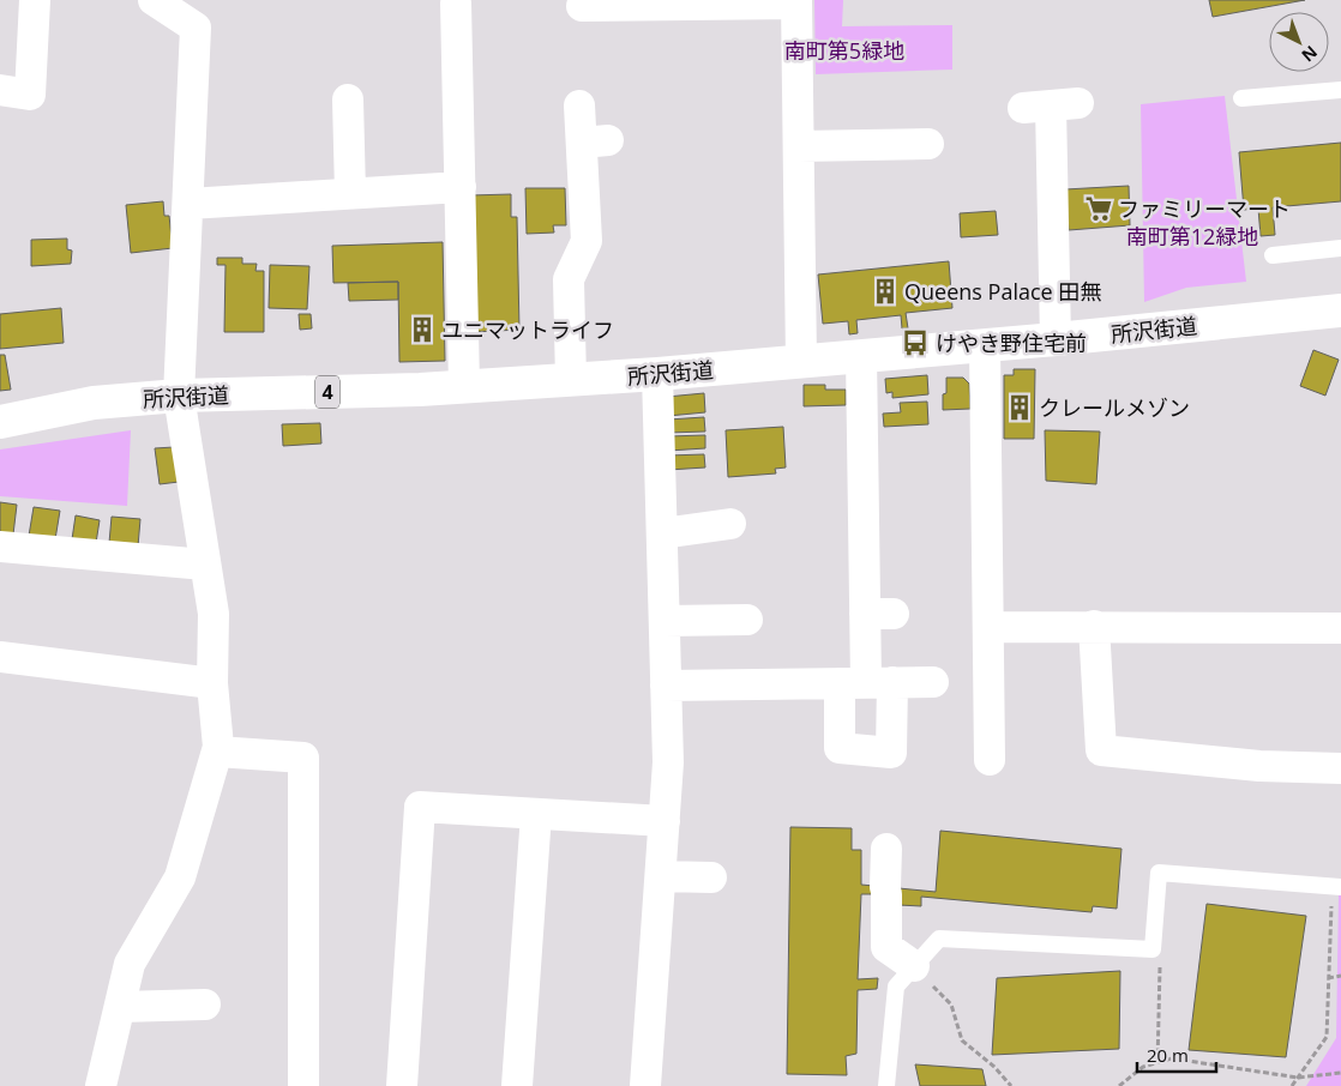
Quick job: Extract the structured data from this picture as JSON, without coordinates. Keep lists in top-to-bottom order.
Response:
{
  "streets": {
    "main road": ["所沢街道", "4"]
  },
  "parks": ["南町第5緑地", "南町第12緑地"],
  "places": {
    "supermarket": ["ファミリーマート"],
    "building": ["Queens Palace 田無", "ユニマットライフ", "クレールメゾン"],
    "bus stop": ["けやき野住宅前"]
  },
  "scale_bar": "20 m",
  "north": "bottom right"
}
